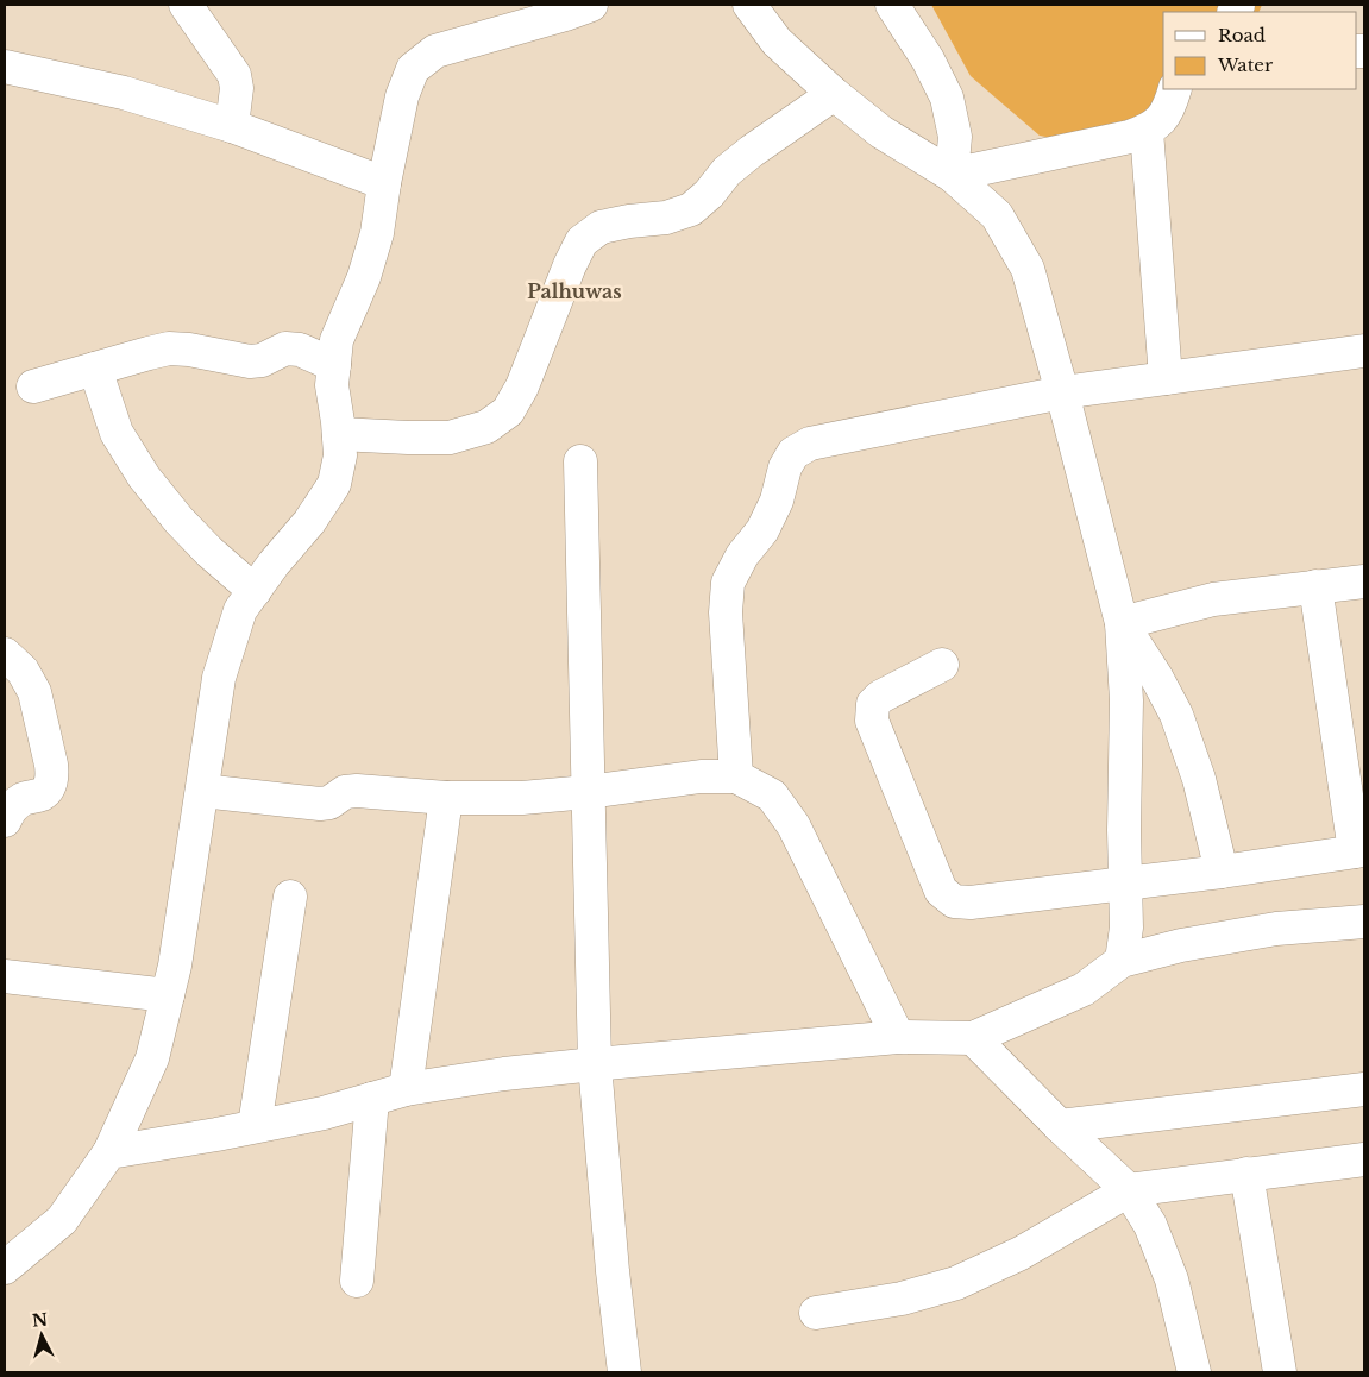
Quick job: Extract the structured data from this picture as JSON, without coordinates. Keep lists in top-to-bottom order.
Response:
{
  "districts": ["Palhuwas"],
  "legend": ["Road", "Water"],
  "north": "top"
}
